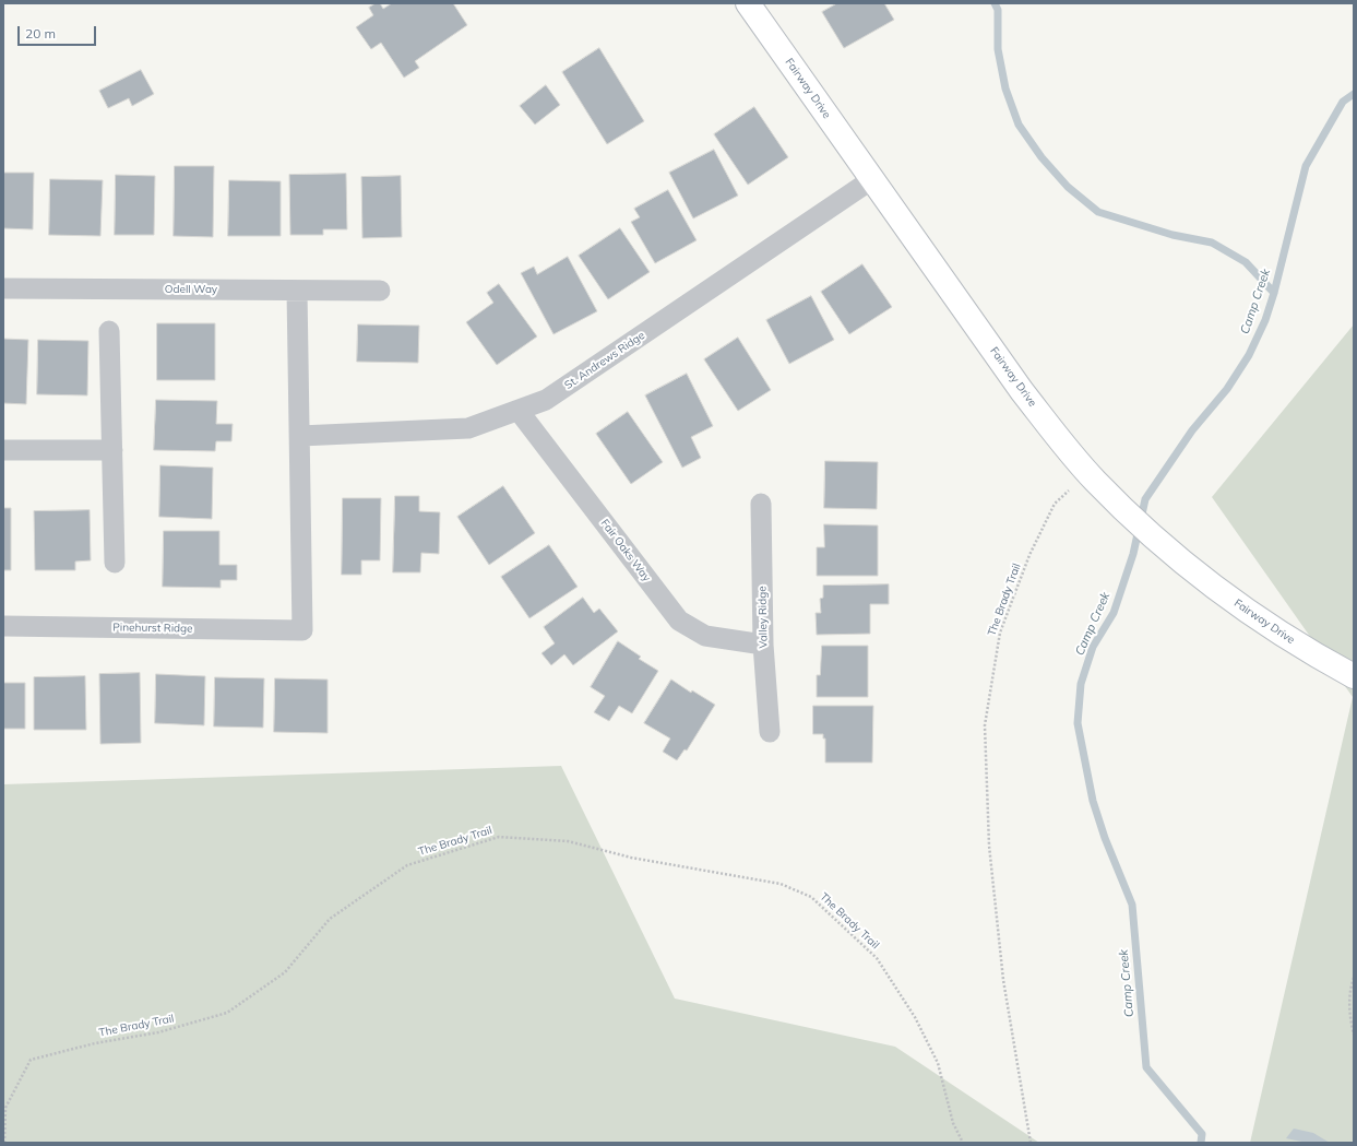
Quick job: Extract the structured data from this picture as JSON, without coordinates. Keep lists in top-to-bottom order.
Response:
{
  "streets": {
    "street": [
      "Fairway Drive",
      "Odell Way",
      "St. Andrews Ridge",
      "Fair Oaks Way",
      "Valley Ridge",
      "Pinehurst Ridge"
    ],
    "path": ["The Brady Trail"]
  },
  "crossings": [
    ["Fairway Drive", "St. Andrews Ridge"],
    ["Fairway Drive", "The Brady Trail"],
    ["St. Andrews Ridge", "Fair Oaks Way"],
    ["St. Andrews Ridge", "Pinehurst Ridge"],
    ["Fair Oaks Way", "Valley Ridge"]
  ],
  "water": ["Camp Creek"],
  "scale_bar": "20 m"
}
